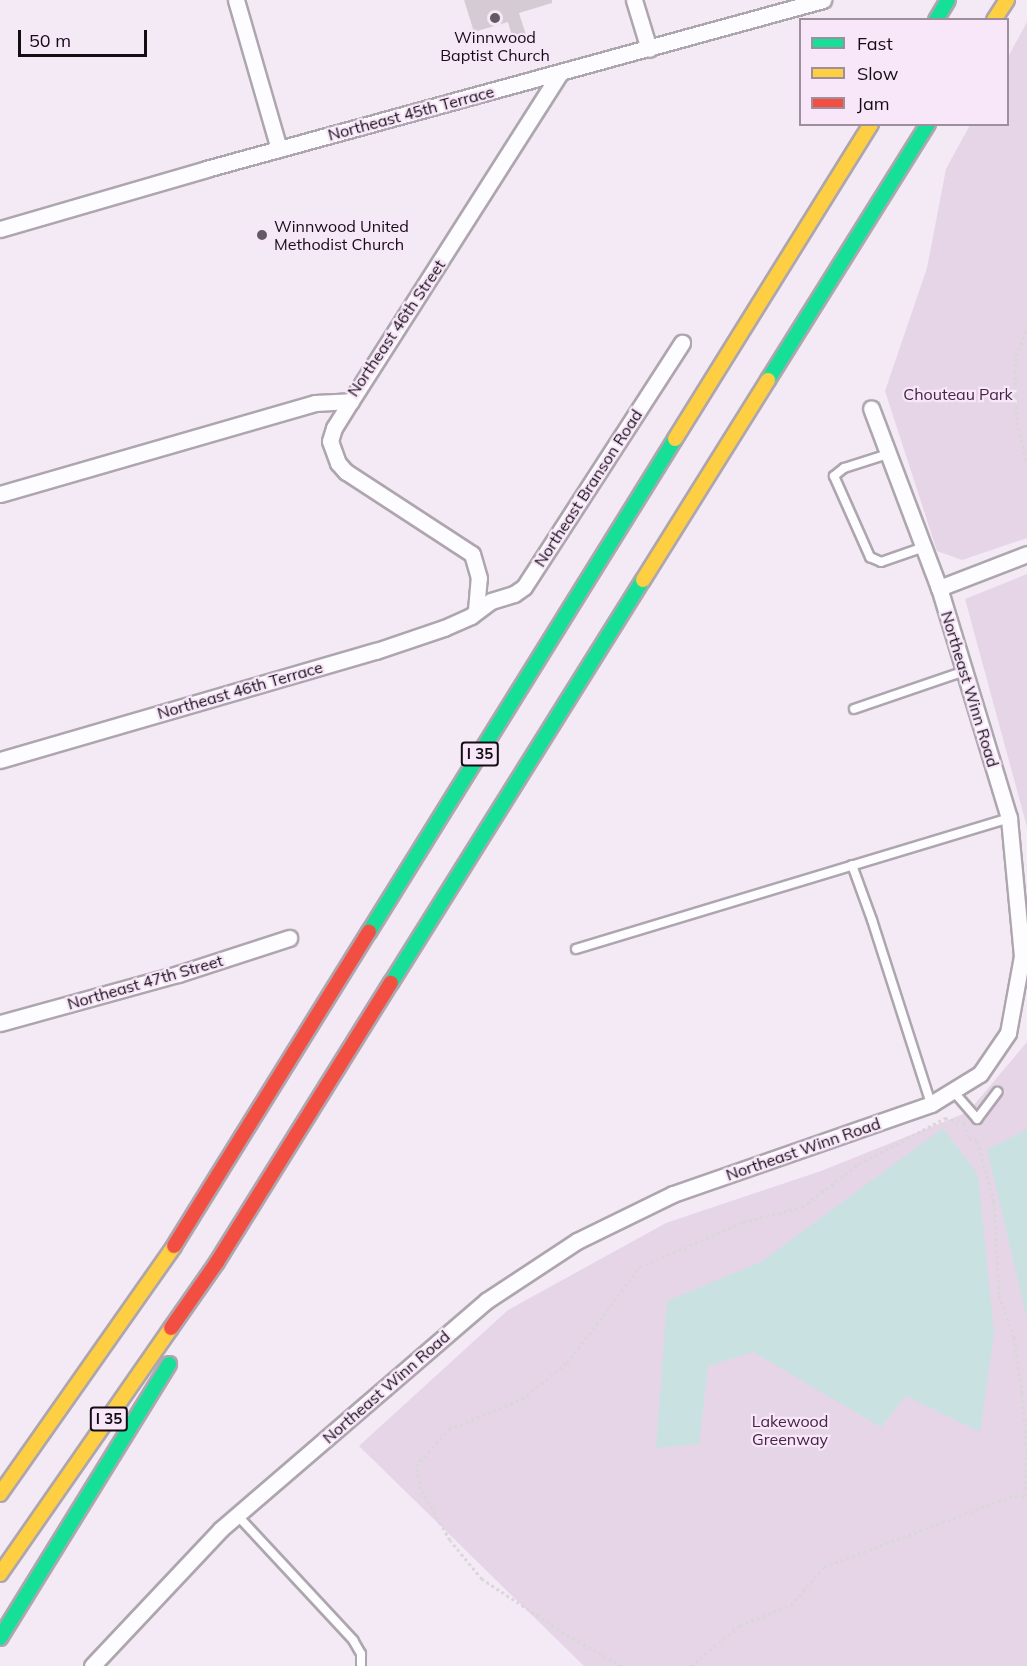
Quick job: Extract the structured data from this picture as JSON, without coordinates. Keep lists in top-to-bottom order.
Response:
{
  "streets": {
    "highway": ["I 35"],
    "street": [
      "Northeast 45th Terrace",
      "Northeast 46th Street",
      "Northeast Branson Road",
      "Northeast Winn Road",
      "Northeast 46th Terrace",
      "Northeast 47th Street"
    ]
  },
  "crossings": [
    ["Northeast 45th Terrace", "Northeast 46th Street"],
    ["Northeast Branson Road", "Northeast 46th Terrace"]
  ],
  "parks": ["Chouteau Park", "Lakewood Greenway"],
  "places": ["Winnwood Baptist Church", "Winnwood United Methodist Church"],
  "legend": ["Fast", "Slow", "Jam"],
  "scale_bar": "50 m"
}
